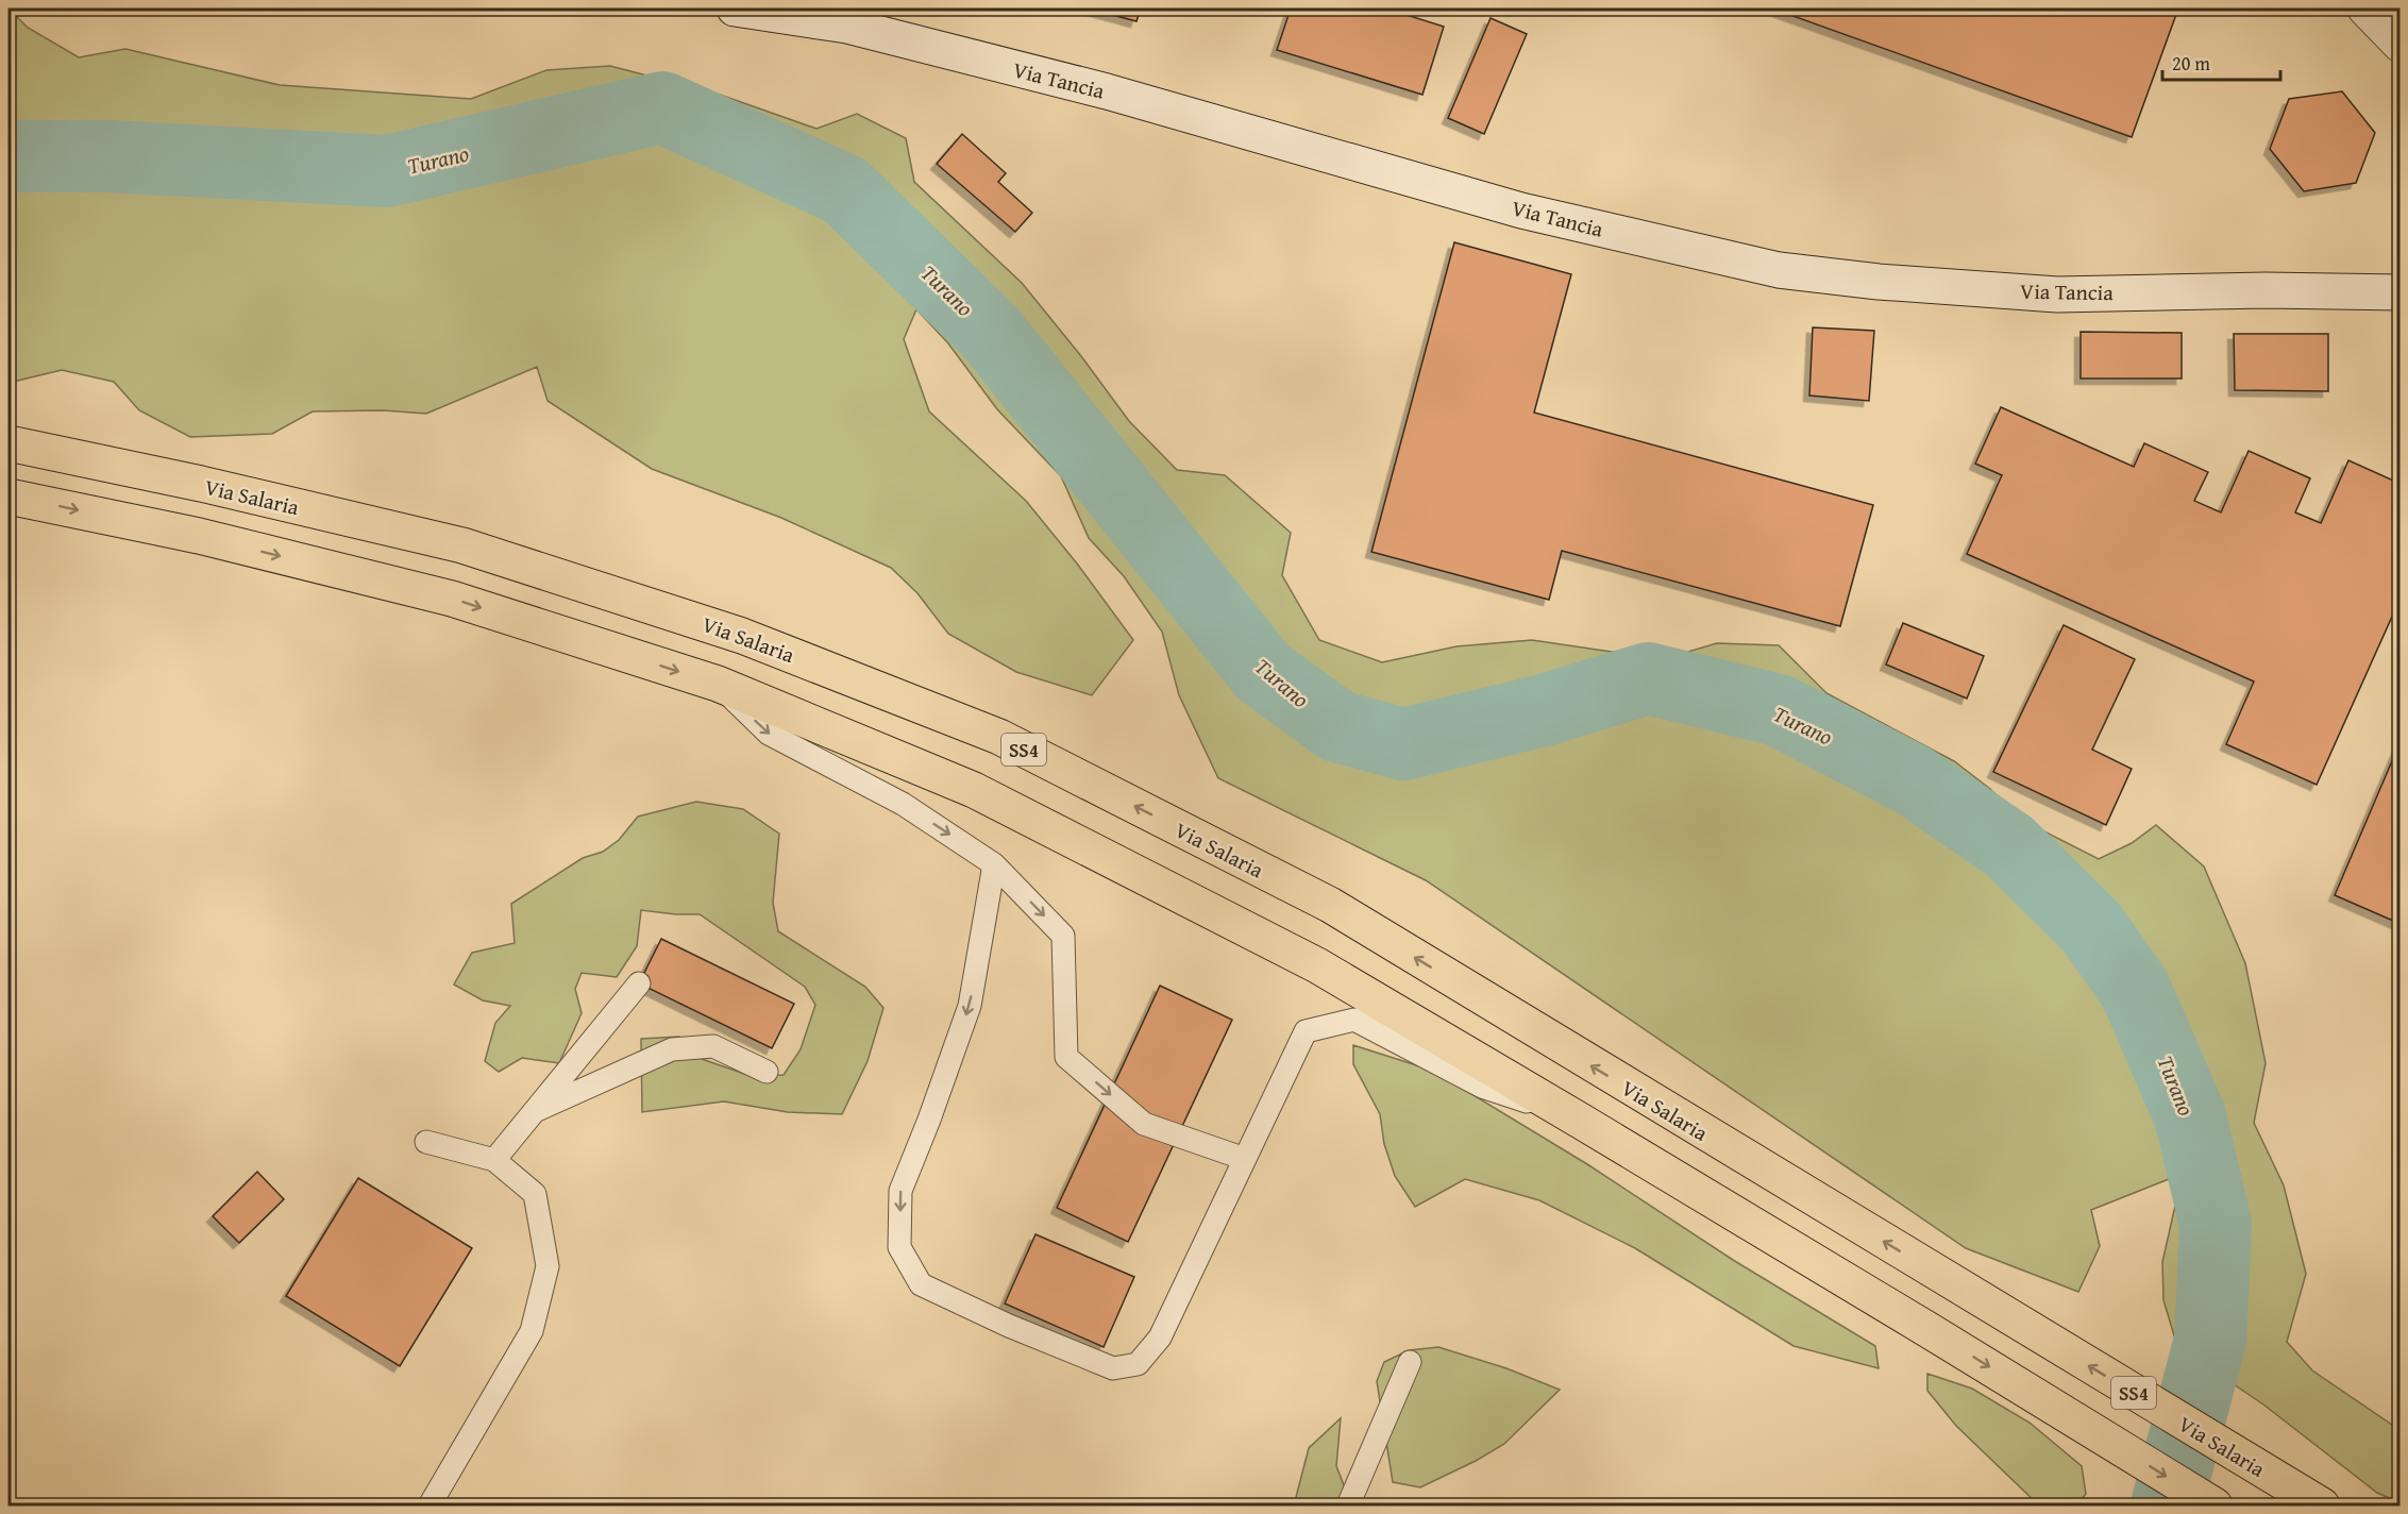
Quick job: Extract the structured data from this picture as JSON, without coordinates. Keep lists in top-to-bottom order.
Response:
{
  "streets": {
    "highway": ["Via Salaria", "SS4"],
    "main road": ["Via Tancia"]
  },
  "water": ["Turano"],
  "scale_bar": "20 m"
}
